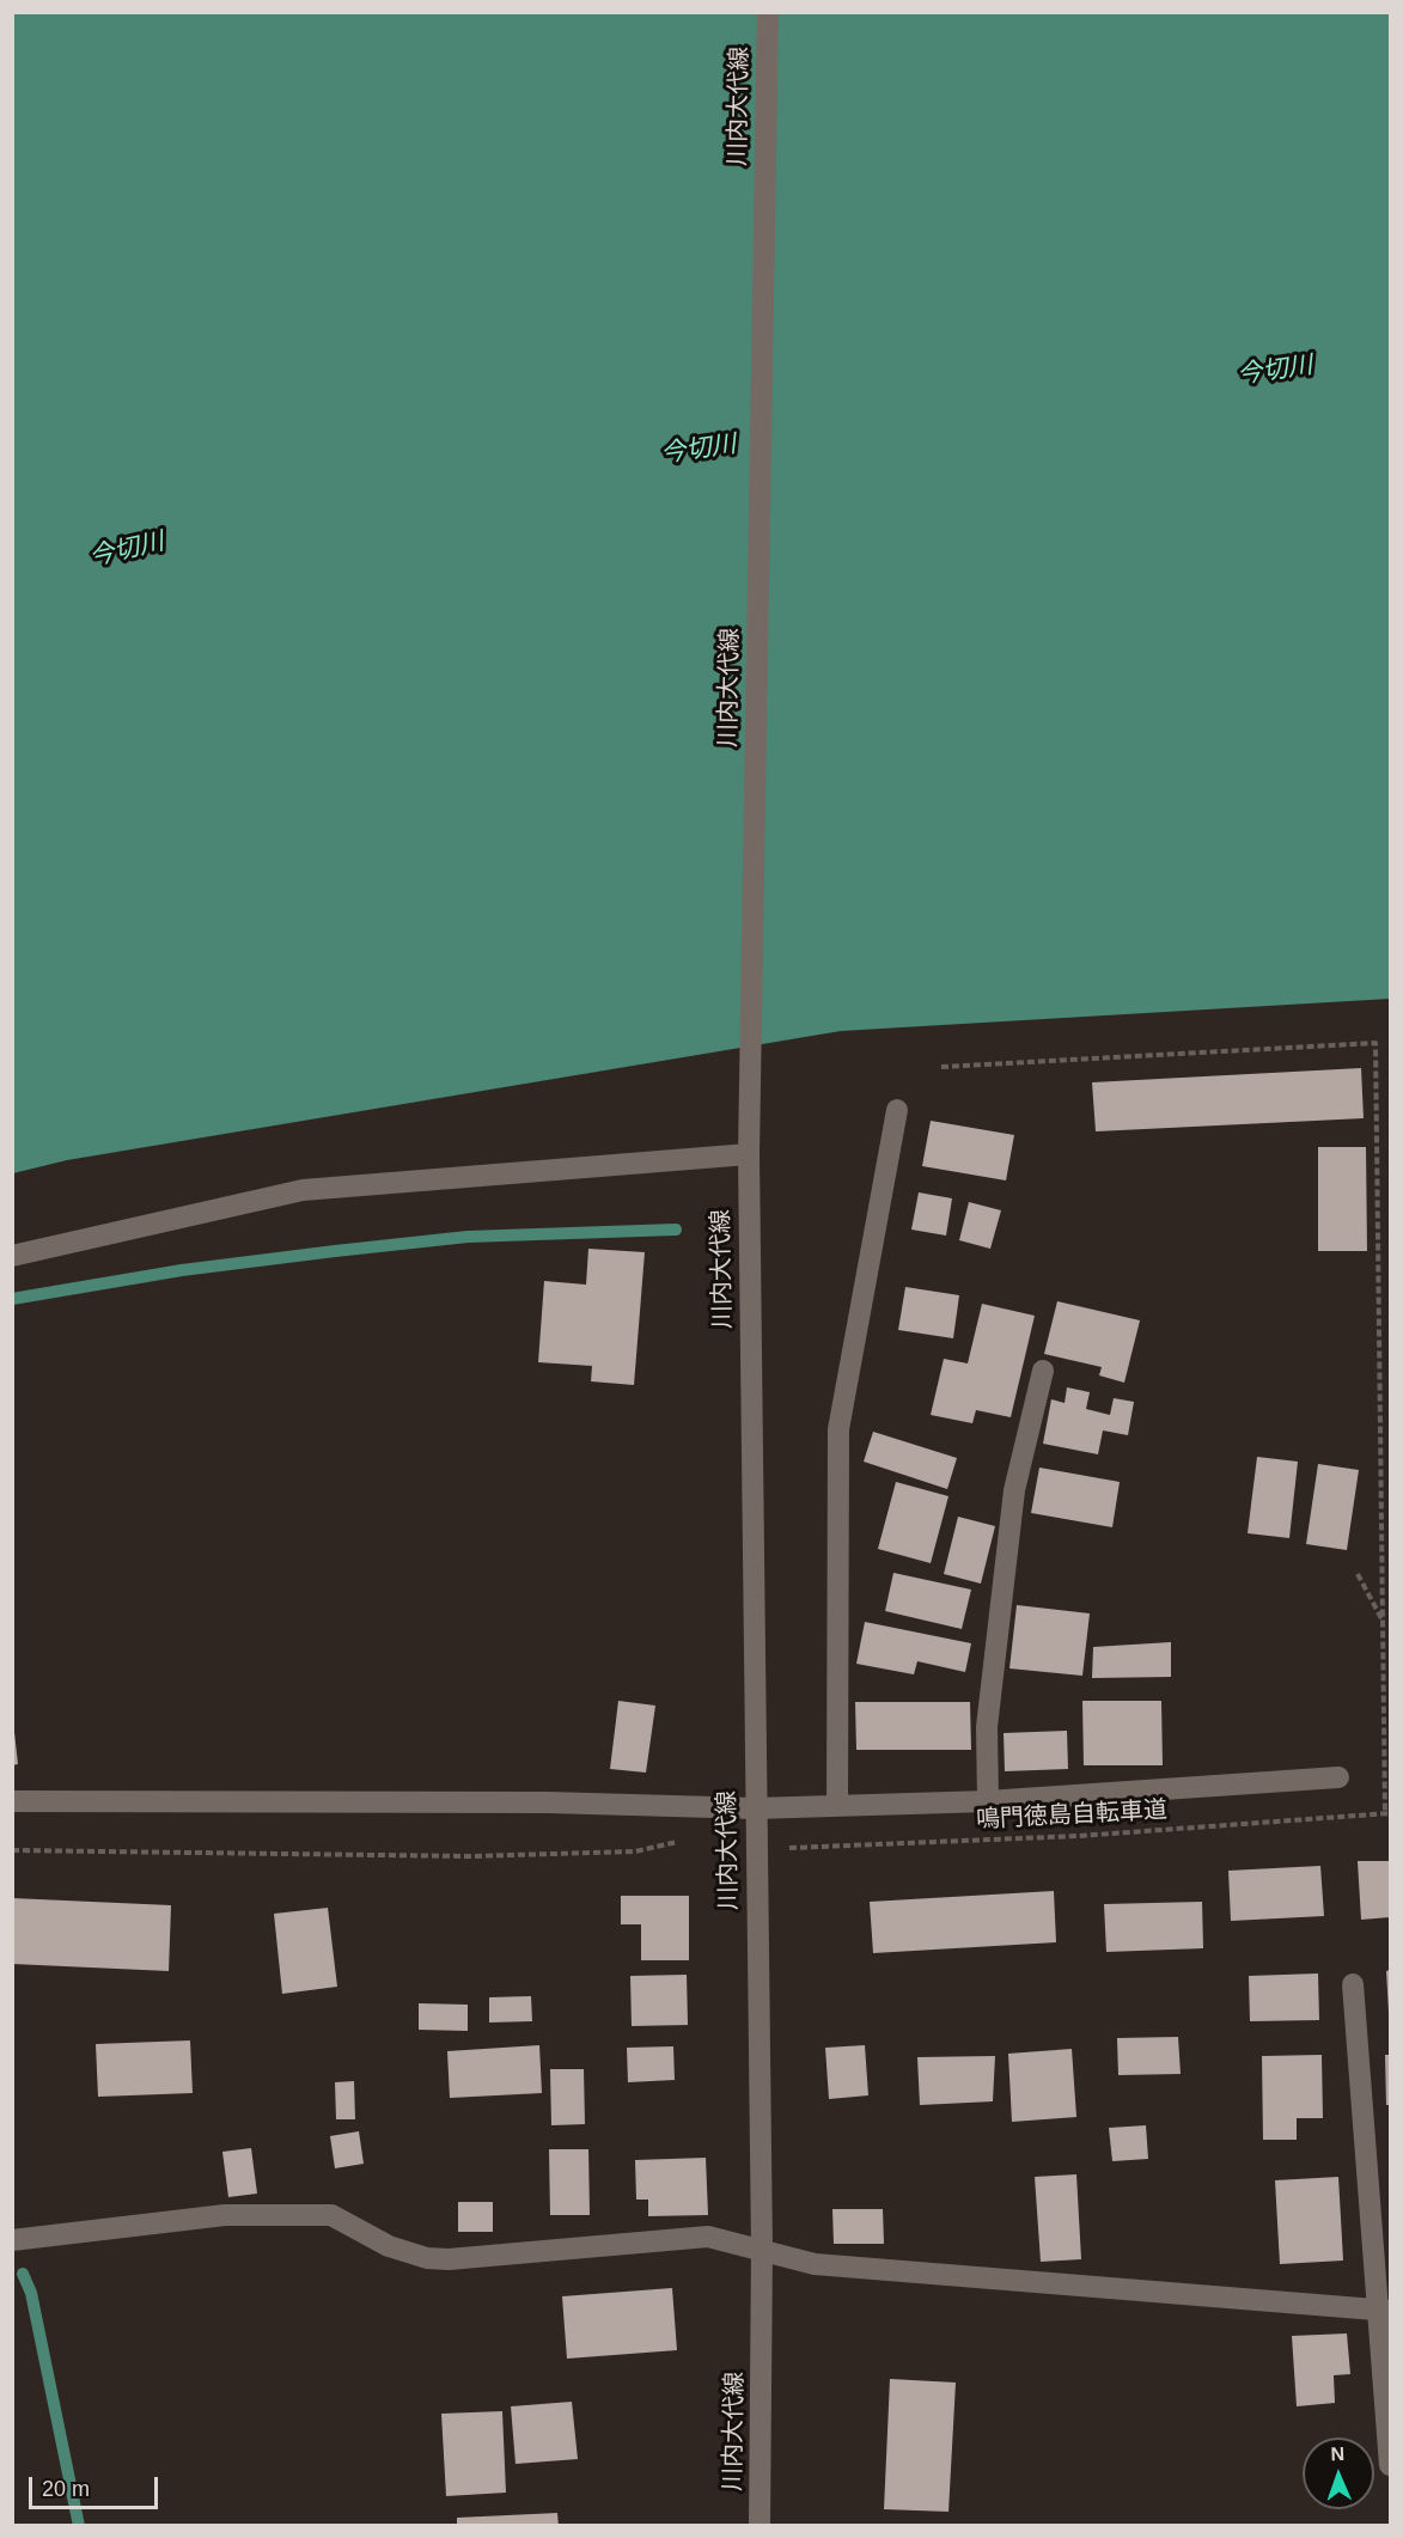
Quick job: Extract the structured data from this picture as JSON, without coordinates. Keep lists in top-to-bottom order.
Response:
{
  "streets": {
    "street": ["川内大代線"],
    "path": ["鳴門徳島自転車道"]
  },
  "crossings": [
    ["川内大代線", "鳴門徳島自転車道"]
  ],
  "water": ["今切川"],
  "scale_bar": "20 m",
  "north": "top"
}
